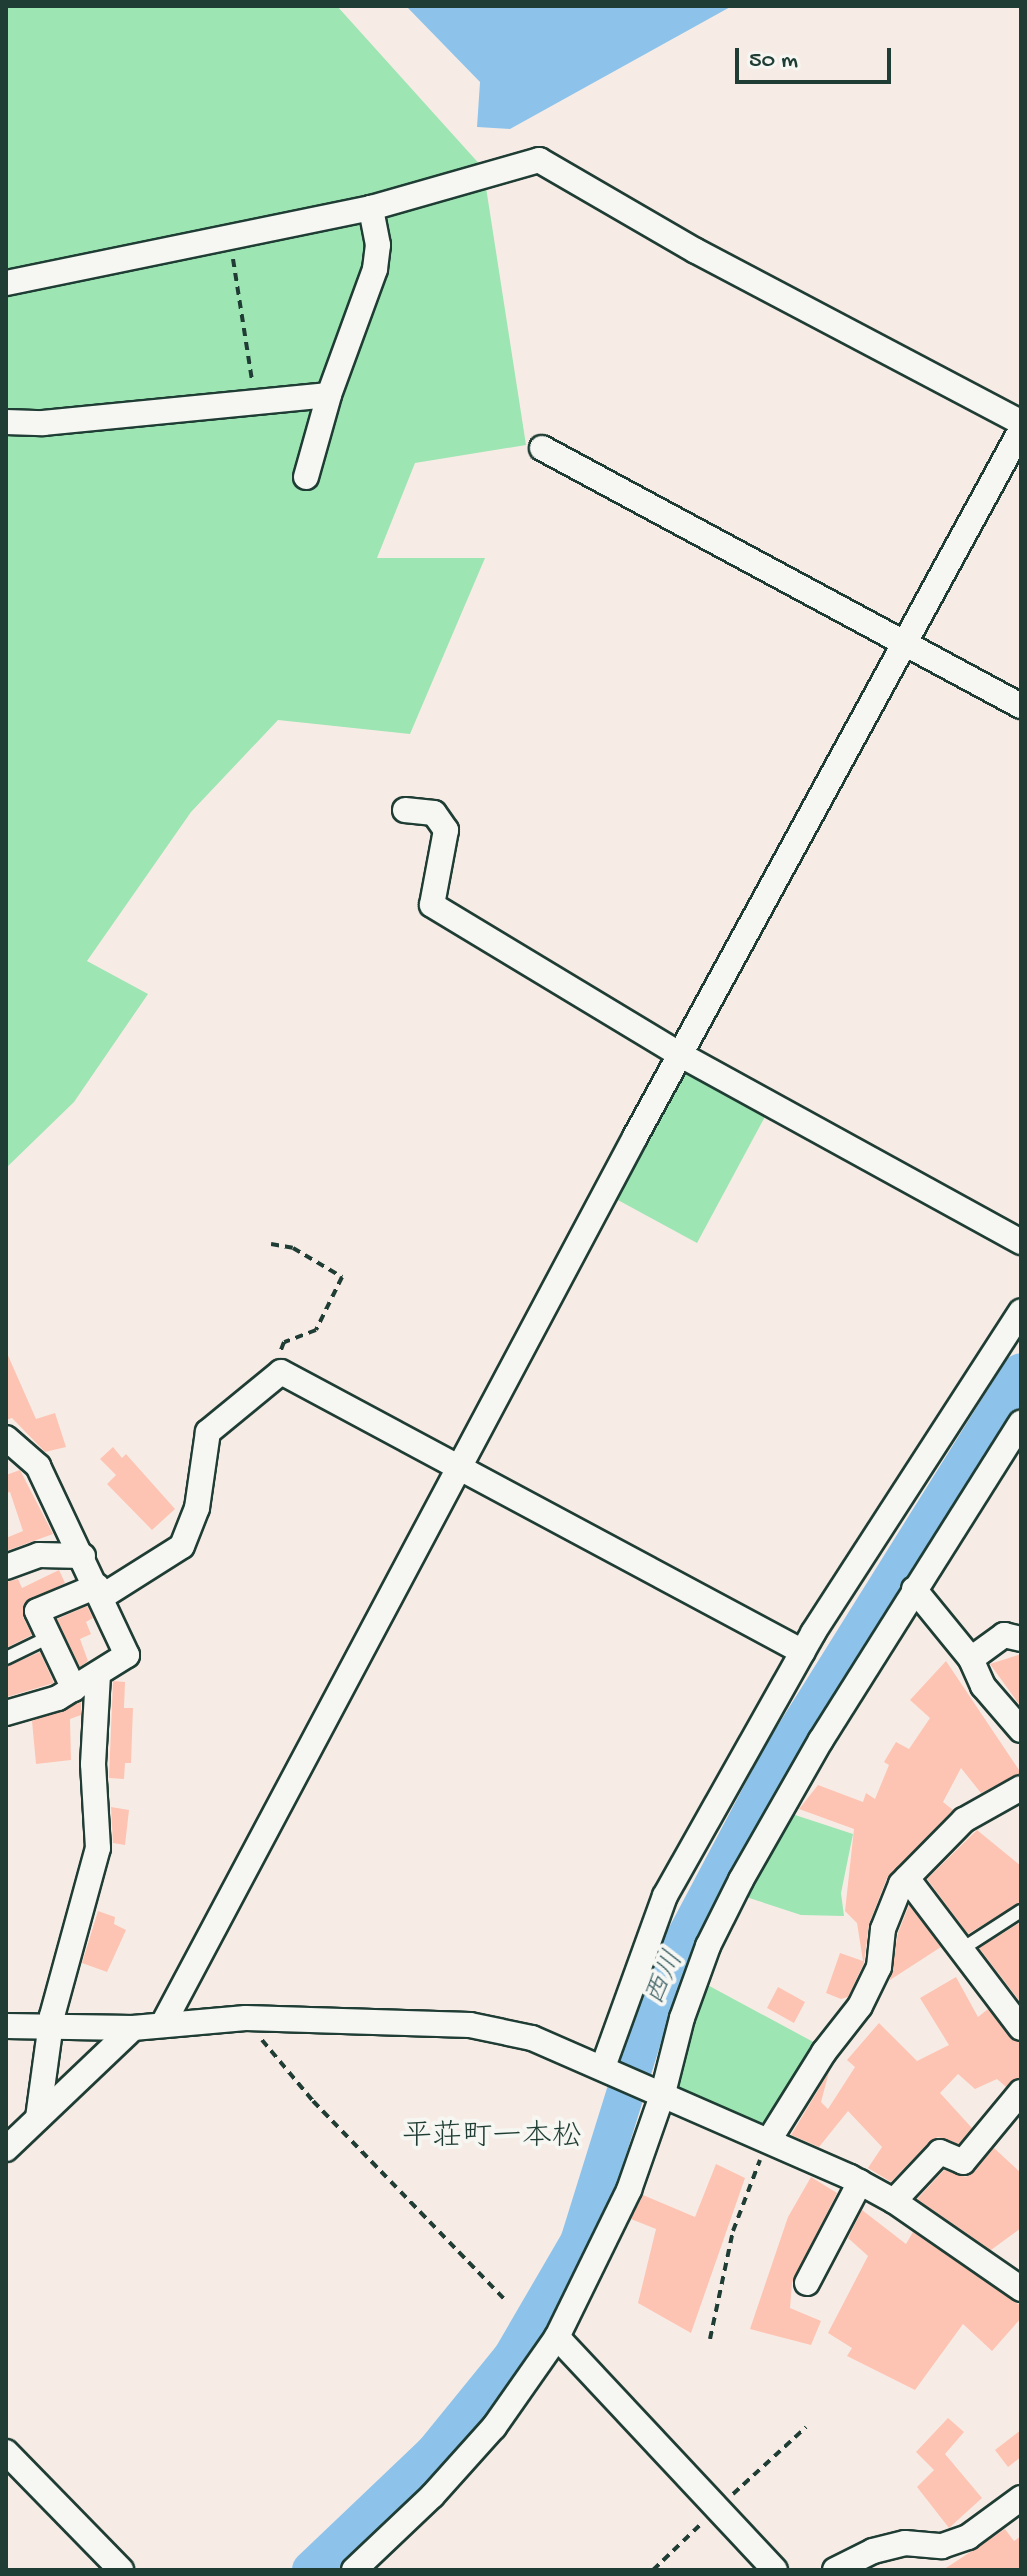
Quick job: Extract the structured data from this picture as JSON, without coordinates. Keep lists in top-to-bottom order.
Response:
{
  "districts": ["平荘町一本松"],
  "water": ["西川"],
  "scale_bar": "50 m"
}
